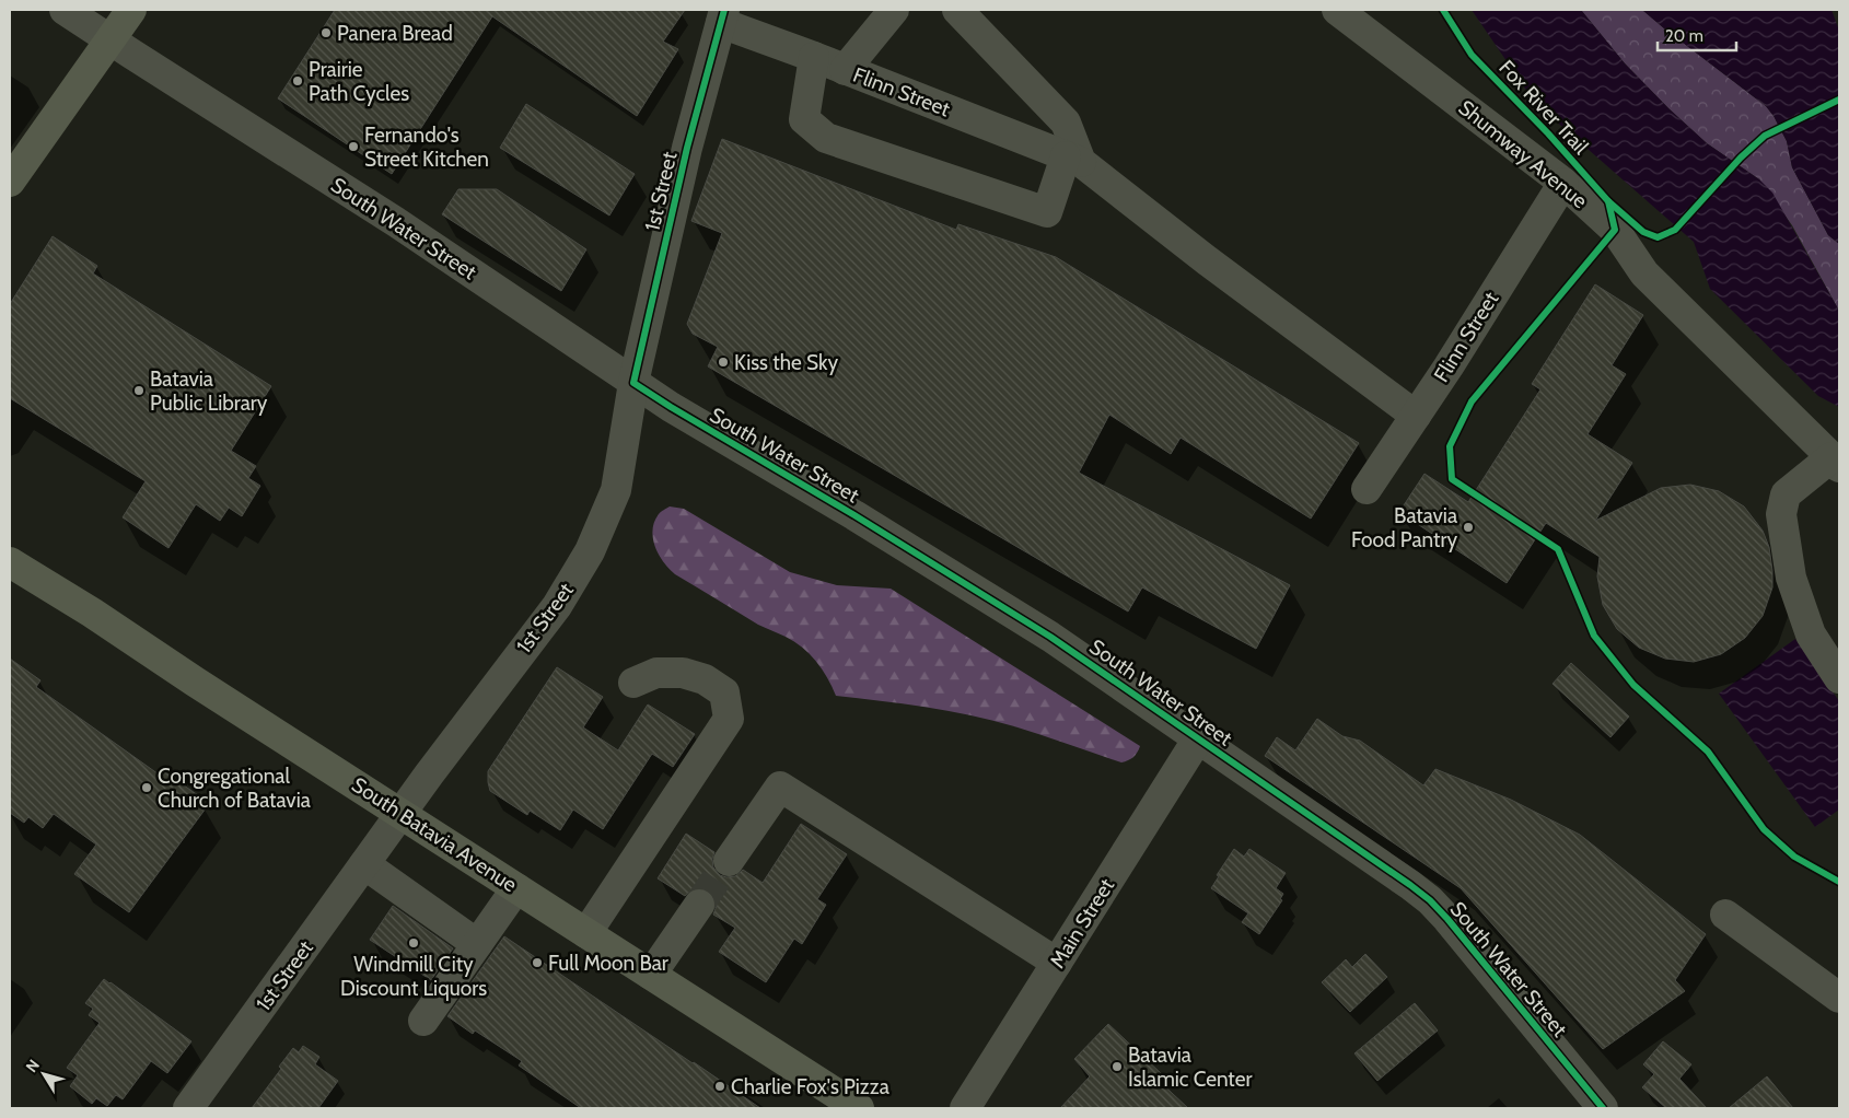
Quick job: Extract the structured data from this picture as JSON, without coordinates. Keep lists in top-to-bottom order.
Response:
{
  "streets": {
    "main road": ["South Batavia Avenue"],
    "street": [
      "Flinn Street",
      "Shumway Avenue",
      "1st Street",
      "South Water Street",
      "Main Street"
    ],
    "cycle path": ["Fox River Trail"]
  },
  "crossings": [
    ["Flinn Street", "Shumway Avenue"],
    ["Flinn Street", "1st Street"],
    ["1st Street", "South Water Street"],
    ["1st Street", "South Batavia Avenue"],
    ["South Water Street", "Main Street"]
  ],
  "places": [
    "Panera Bread",
    "Prairie Path Cycles",
    "Fernando's Street Kitchen",
    "Kiss the Sky",
    "Batavia Public Library",
    "Batavia Food Pantry",
    "Congregational Church of Batavia",
    "Windmill City Discount Liquors",
    "Full Moon Bar",
    "Batavia Islamic Center",
    "Charlie Fox's Pizza"
  ],
  "scale_bar": "20 m",
  "north": "top left"
}
